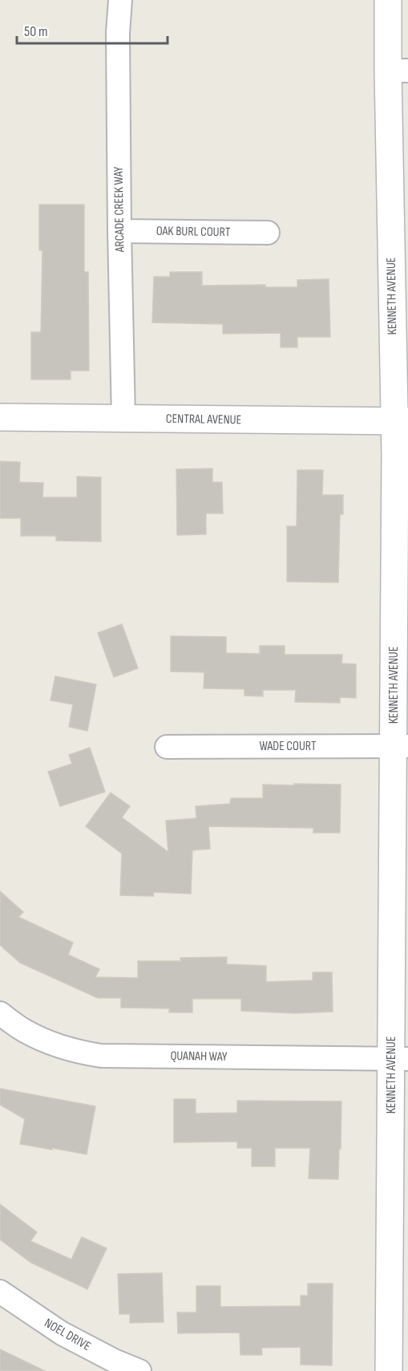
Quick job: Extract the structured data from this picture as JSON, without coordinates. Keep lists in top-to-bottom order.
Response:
{
  "streets": {
    "main road": ["KENNETH AVENUE", "CENTRAL AVENUE"],
    "street": [
      "ARCADE CREEK WAY",
      "OAK BURL COURT",
      "WADE COURT",
      "QUANAH WAY",
      "NOEL DRIVE"
    ]
  },
  "crossings": [
    ["ARCADE CREEK WAY", "OAK BURL COURT"],
    ["ARCADE CREEK WAY", "CENTRAL AVENUE"],
    ["KENNETH AVENUE", "CENTRAL AVENUE"],
    ["KENNETH AVENUE", "WADE COURT"],
    ["KENNETH AVENUE", "QUANAH WAY"]
  ],
  "scale_bar": "50 m"
}
